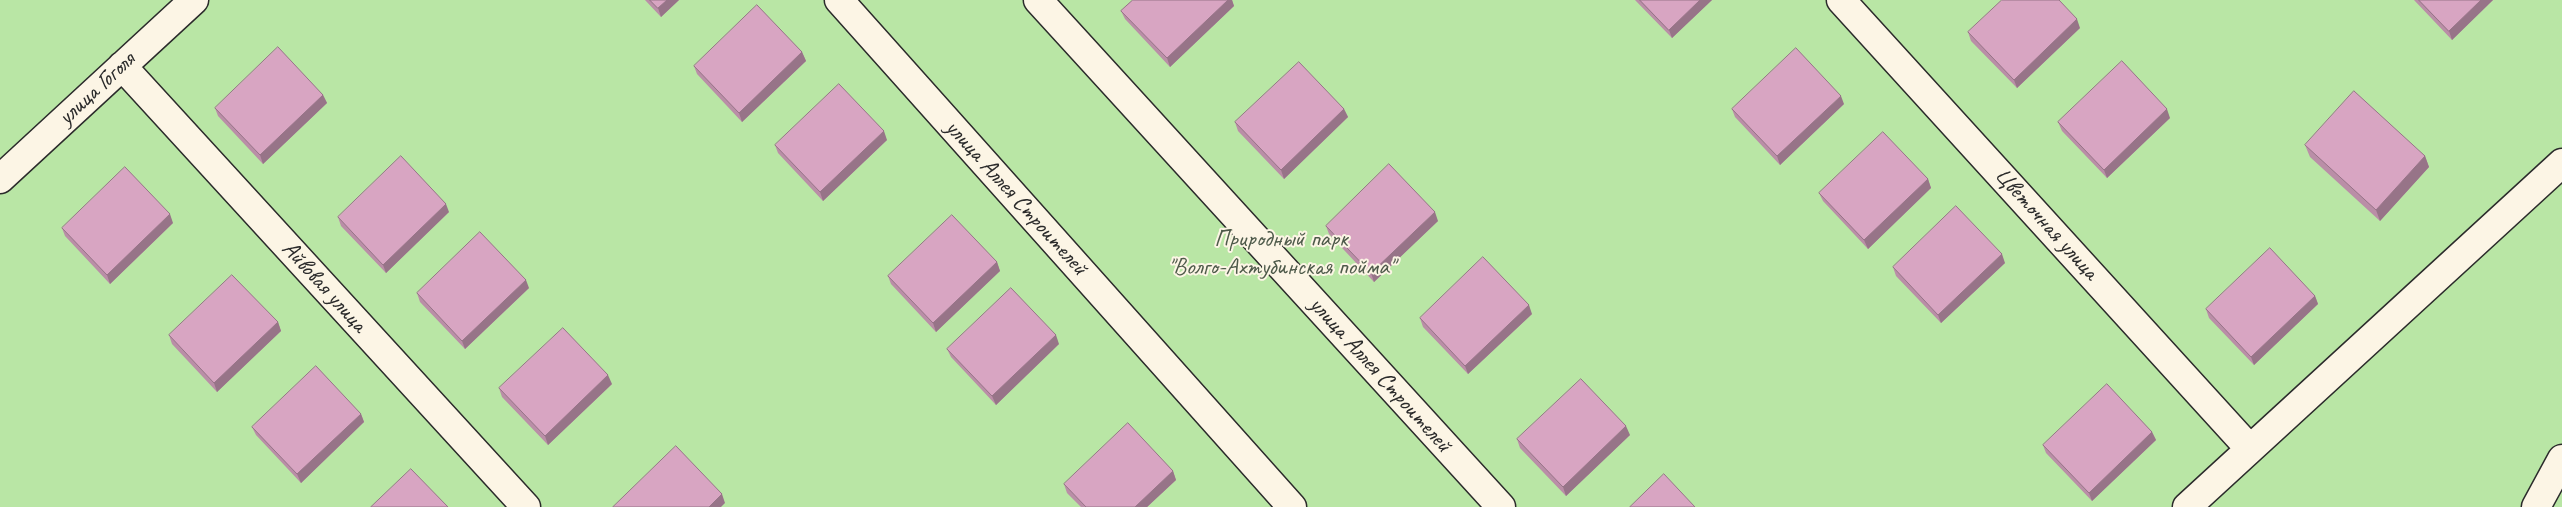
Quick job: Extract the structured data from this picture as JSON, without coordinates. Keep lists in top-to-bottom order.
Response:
{
  "streets": {
    "street": [
      "улица Гоголя",
      "улица Аллея Строителей",
      "Цветочная улица",
      "Айвовая улица"
    ]
  },
  "crossings": [
    ["улица Гоголя", "Айвовая улица"]
  ],
  "parks": ["Природный парк \"Волго-Ахтубинская пойма\""]
}
